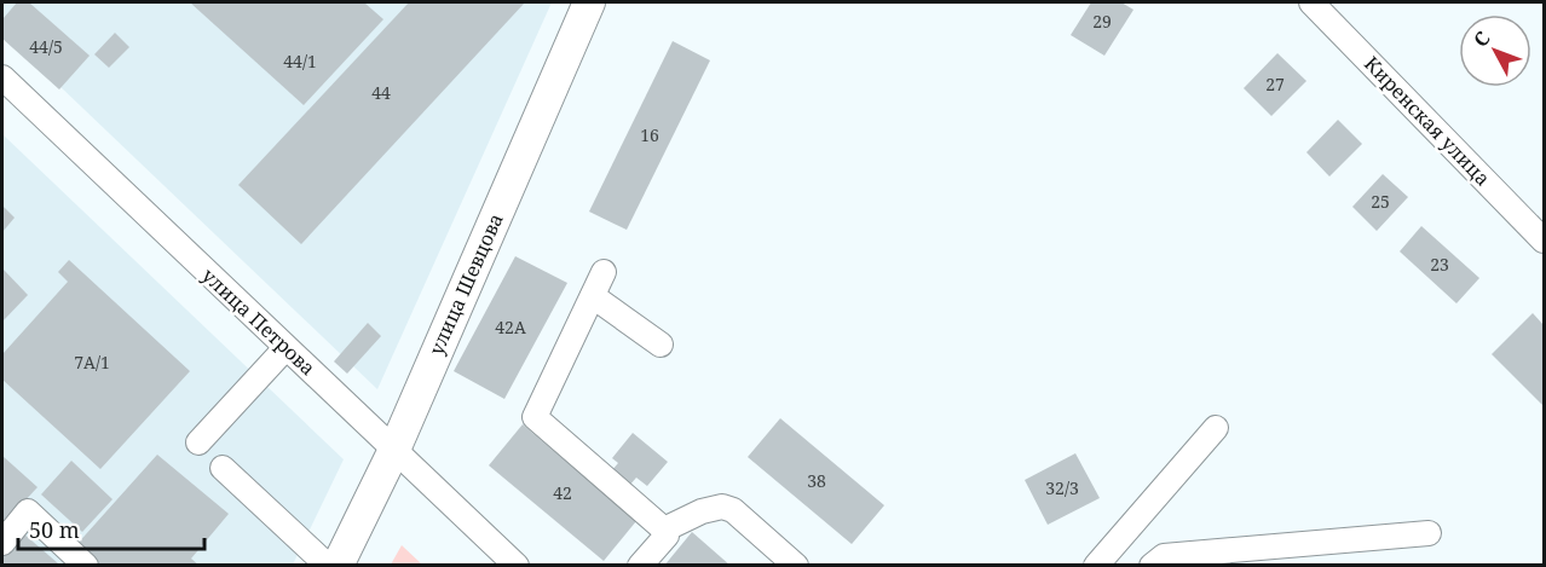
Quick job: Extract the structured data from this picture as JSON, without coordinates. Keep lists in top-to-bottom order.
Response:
{
  "streets": {
    "main road": ["улица Шевцова"],
    "street": ["Киренская улица", "улица Петрова"]
  },
  "crossings": [
    ["улица Шевцова", "улица Петрова"]
  ],
  "house_numbers": [
    "29",
    "44/5",
    "44/1",
    "27",
    "44",
    "16",
    "25",
    "23",
    "42А",
    "7А/1",
    "38",
    "32/3",
    "42"
  ],
  "scale_bar": "50 m",
  "north": "top left"
}
